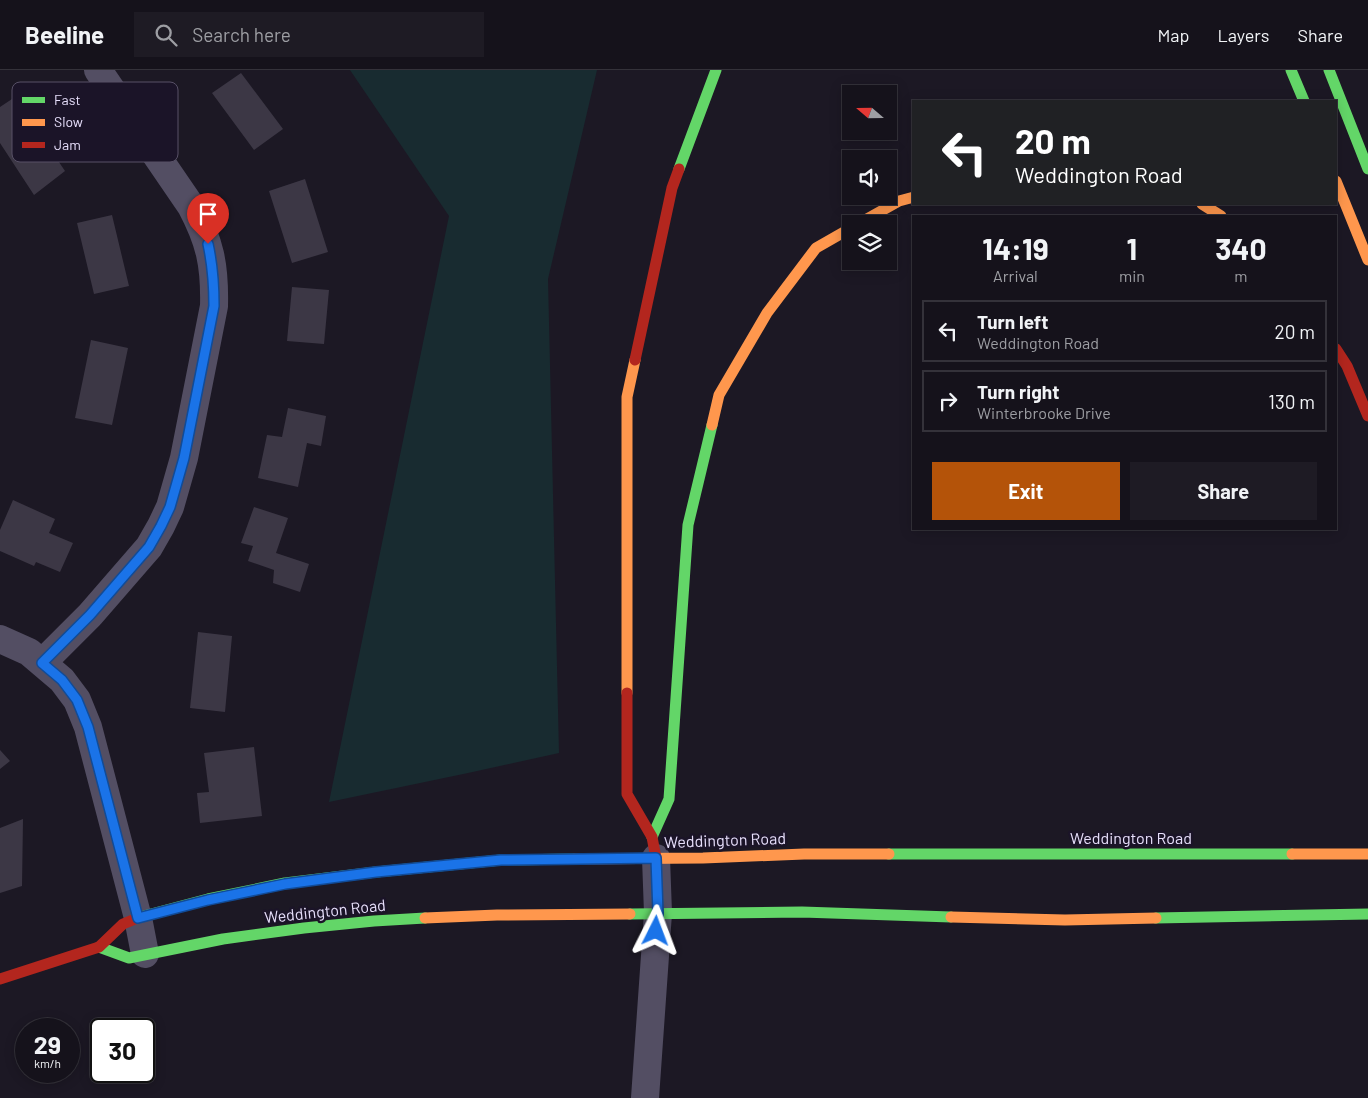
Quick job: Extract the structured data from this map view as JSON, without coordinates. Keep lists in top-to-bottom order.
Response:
{
  "streets": {
    "main road": ["Weddington Road"]
  },
  "legend": ["Fast", "Slow", "Jam"],
  "north": "left",
  "page": {
    "header": "Beeline",
    "search": "Search here",
    "nav": ["Map", "Layers", "Share"],
    "turn": ["20 m", "Weddington Road"],
    "eta": [
      "14:19",
      "Arrival",
      "1",
      "min",
      "340",
      "m"
    ],
    "list": [
      {
        "name": "Turn left",
        "note": "Weddington Road",
        "value": "20 m"
      },
      {
        "name": "Turn right",
        "note": "Winterbrooke Drive",
        "value": "130 m"
      }
    ],
    "buttons": ["Exit", "Share"],
    "speed": "29 km/h",
    "limit": "30"
  }
}
